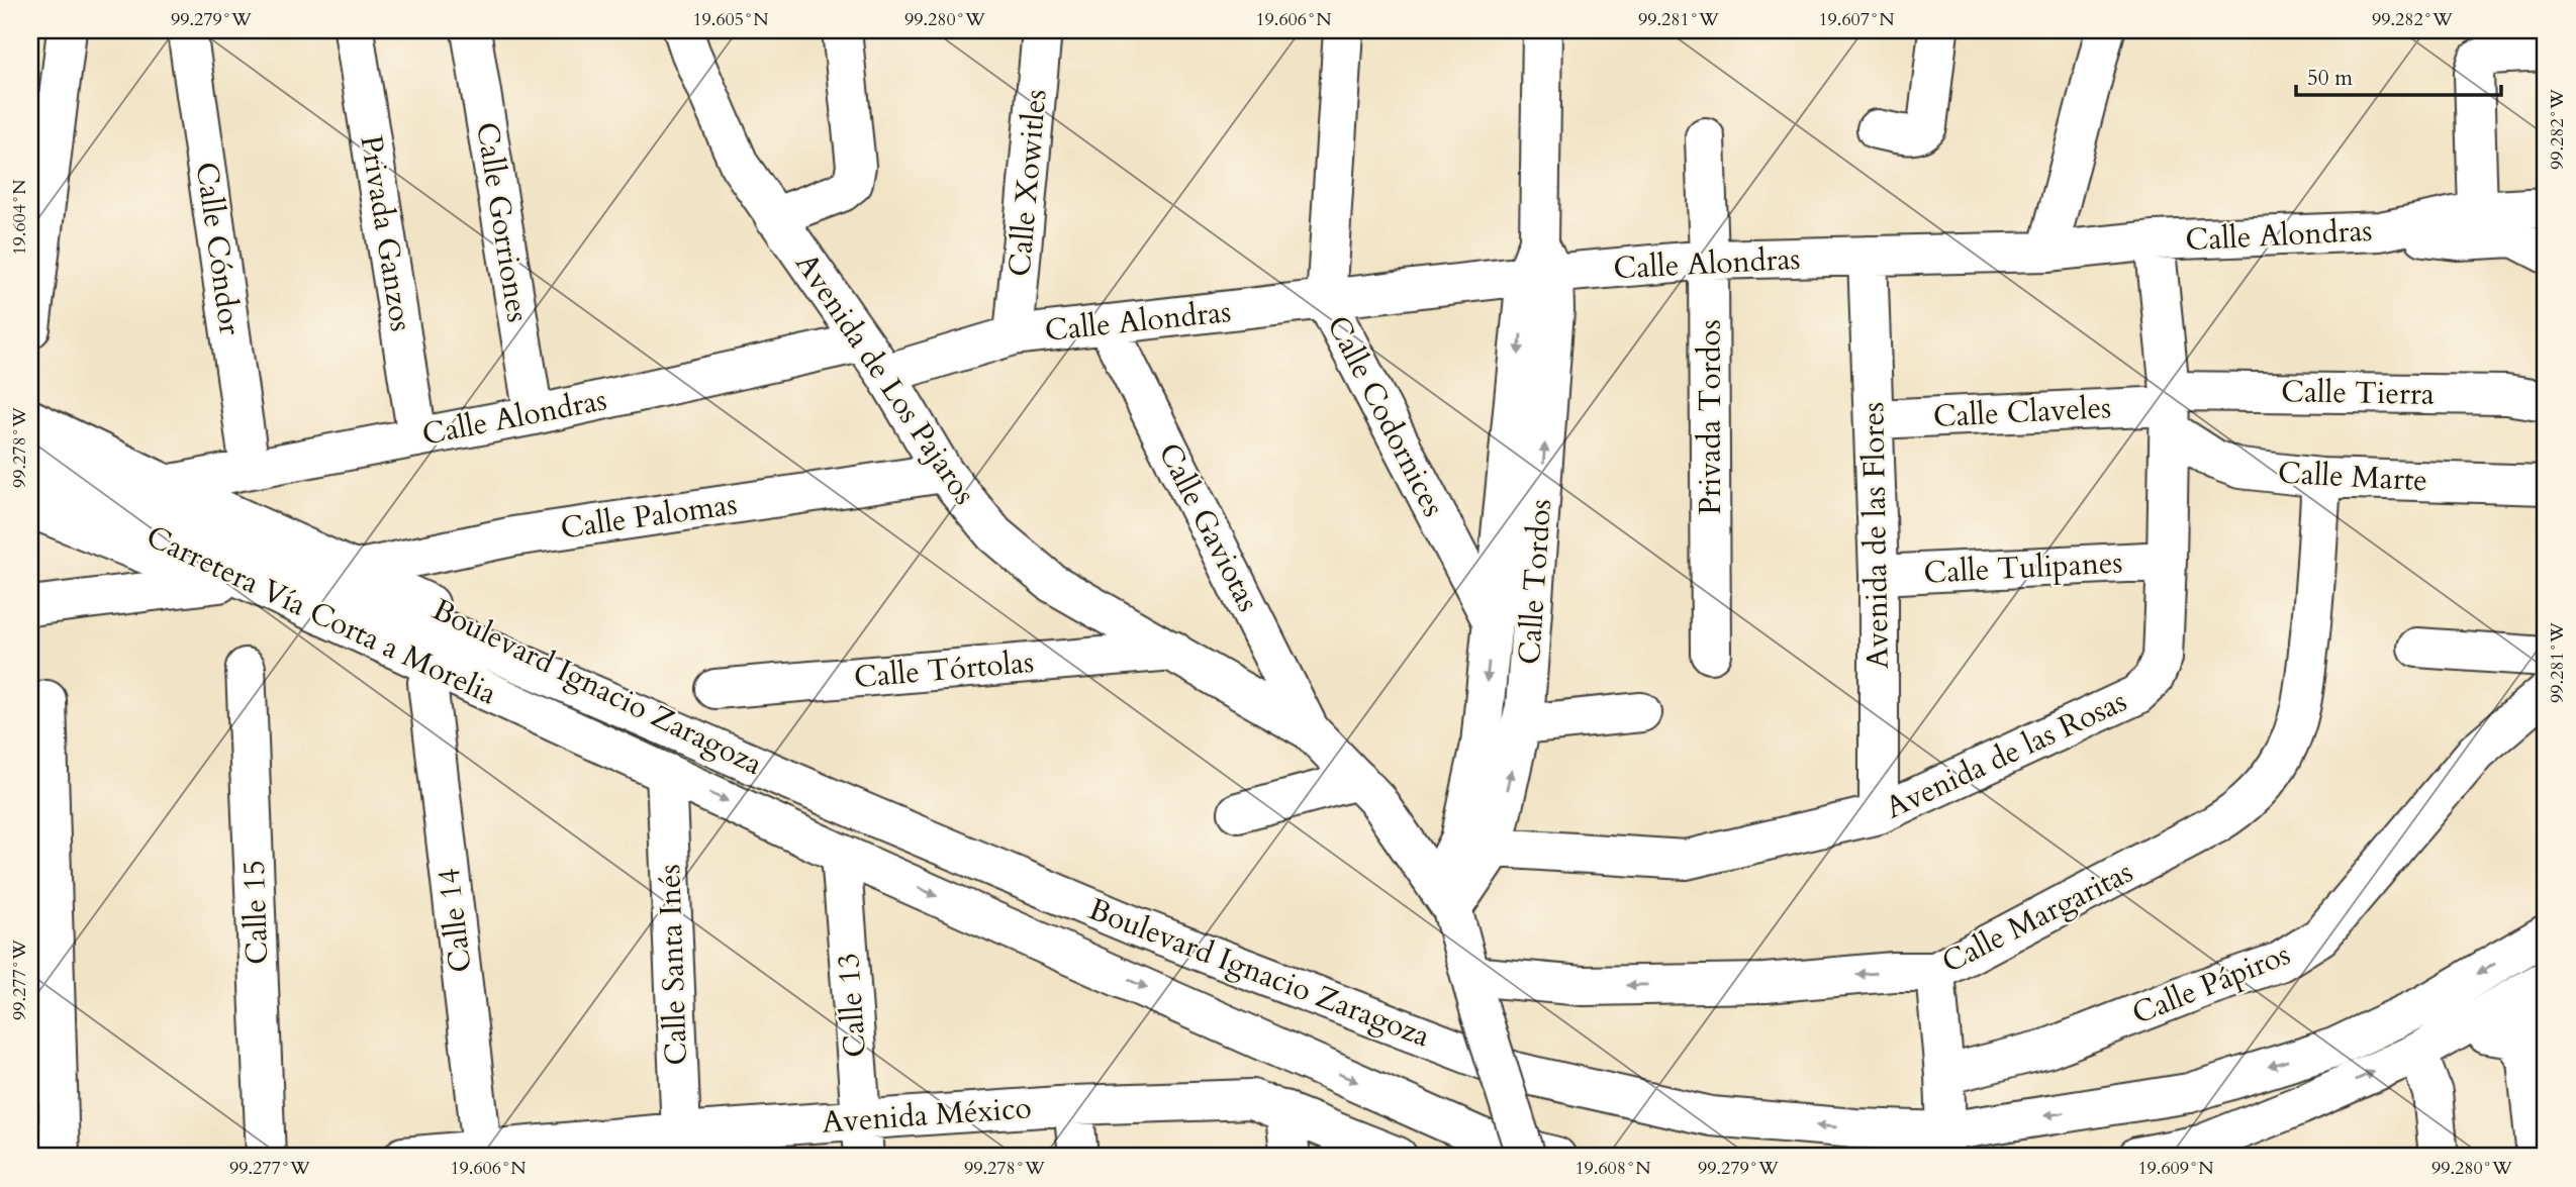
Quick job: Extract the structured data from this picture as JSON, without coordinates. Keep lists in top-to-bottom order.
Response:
{
  "streets": {
    "street": [
      "Calle Xowitles",
      "Calle Gorriones",
      "Privada Ganzos",
      "Calle Alondras",
      "Calle Cóndor",
      "Avenida de Los Pajaros",
      "Calle Tierra",
      "Calle Claveles",
      "Calle Codornices",
      "Privada Tordos",
      "Calle Marte",
      "Calle Palomas",
      "Calle Gaviotas",
      "Avenida de las Flores",
      "Calle Tulipanes",
      "Calle Tordos",
      "Carretera Vía Corta a Morelia",
      "Calle Tórtolas",
      "Boulevard Ignacio Zaragoza",
      "Avenida de las Rosas",
      "Calle 15",
      "Calle Margaritas",
      "Calle 14",
      "Calle Santa Inés",
      "Calle Pápiros",
      "Calle 13",
      "Avenida México"
    ]
  },
  "crossings": [
    ["Calle Xowitles", "Calle Alondras"],
    ["Calle Gorriones", "Calle Alondras"],
    ["Privada Ganzos", "Calle Alondras"],
    ["Calle Alondras", "Calle Cóndor"],
    ["Calle Alondras", "Avenida de Los Pajaros"],
    ["Calle Alondras", "Calle Codornices"],
    ["Calle Alondras", "Privada Tordos"],
    ["Calle Alondras", "Calle Gaviotas"],
    ["Calle Alondras", "Avenida de las Flores"],
    ["Calle Alondras", "Calle Tordos"],
    ["Calle Alondras", "Boulevard Ignacio Zaragoza"],
    ["Calle Alondras", "Avenida de las Rosas"],
    ["Avenida de Los Pajaros", "Calle Palomas"],
    ["Avenida de Los Pajaros", "Calle Tórtolas"],
    ["Calle Tierra", "Calle Claveles"],
    ["Calle Tierra", "Calle Marte"],
    ["Calle Tierra", "Avenida de las Rosas"],
    ["Calle Claveles", "Calle Marte"],
    ["Calle Claveles", "Avenida de las Flores"],
    ["Calle Claveles", "Avenida de las Rosas"],
    ["Calle Codornices", "Calle Tordos"],
    ["Calle Marte", "Avenida de las Rosas"],
    ["Calle Marte", "Calle Margaritas"],
    ["Calle Palomas", "Boulevard Ignacio Zaragoza"],
    ["Avenida de las Flores", "Calle Tulipanes"],
    ["Avenida de las Flores", "Avenida de las Rosas"],
    ["Calle Tulipanes", "Avenida de las Rosas"],
    ["Calle Tordos", "Avenida de las Rosas"],
    ["Carretera Vía Corta a Morelia", "Boulevard Ignacio Zaragoza"],
    ["Boulevard Ignacio Zaragoza", "Calle 14"],
    ["Boulevard Ignacio Zaragoza", "Calle Santa Inés"],
    ["Boulevard Ignacio Zaragoza", "Calle 13"],
    ["Calle 14", "Avenida México"],
    ["Calle Santa Inés", "Avenida México"],
    ["Calle 13", "Avenida México"]
  ],
  "one_way": ["Calle Margaritas"],
  "scale_bar": "50 m",
  "coordinates": [
    "99.279°W",
    "19.605°N",
    "99.280°W",
    "19.606°N",
    "99.281°W",
    "19.607°N",
    "99.282°W",
    "19.604°N",
    "99.278°W",
    "99.277°W",
    "19.608°N",
    "19.609°N"
  ]
}
